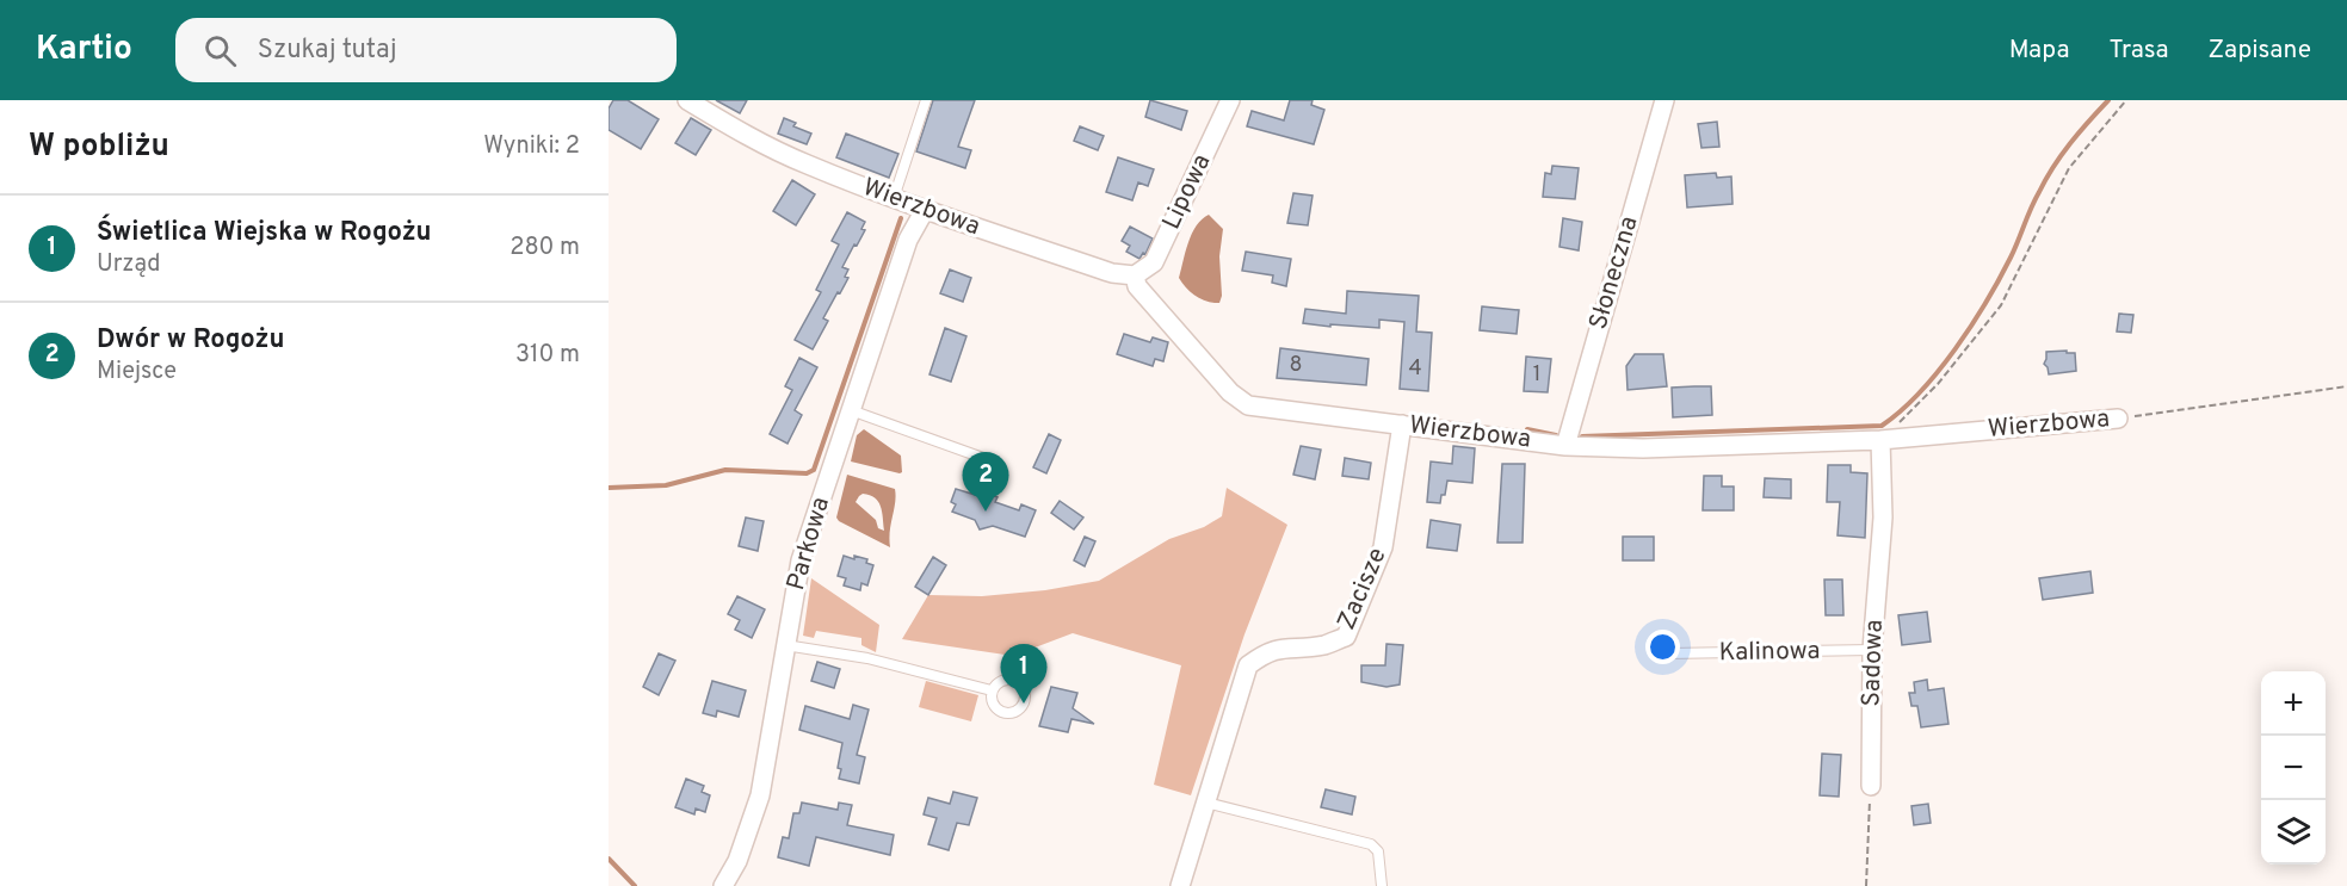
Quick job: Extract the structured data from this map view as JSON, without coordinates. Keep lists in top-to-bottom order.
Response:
{
  "streets": {
    "street": [
      "Lipowa",
      "Wierzbowa",
      "Słoneczna",
      "Parkowa",
      "Zacisze",
      "Sadowa"
    ],
    "lane": ["Kalinowa"]
  },
  "crossings": [
    ["Lipowa", "Wierzbowa"],
    ["Wierzbowa", "Słoneczna"],
    ["Wierzbowa", "Parkowa"],
    ["Wierzbowa", "Zacisze"],
    ["Wierzbowa", "Sadowa"],
    ["Kalinowa", "Sadowa"]
  ],
  "house_numbers": ["8", "4", "1"],
  "page": {
    "header": "Kartio",
    "search": "Szukaj tutaj",
    "nav": ["Mapa", "Trasa", "Zapisane"],
    "heading": ["W pobliżu", "Wyniki: 2"],
    "list": [
      {
        "mark": "1",
        "name": "Świetlica Wiejska w Rogożu",
        "note": "Urząd",
        "value": "280 m"
      },
      {
        "mark": "2",
        "name": "Dwór w Rogożu",
        "note": "Miejsce",
        "value": "310 m"
      }
    ],
    "pins": ["2", "1"],
    "map_buttons": ["+", "−"]
  }
}
